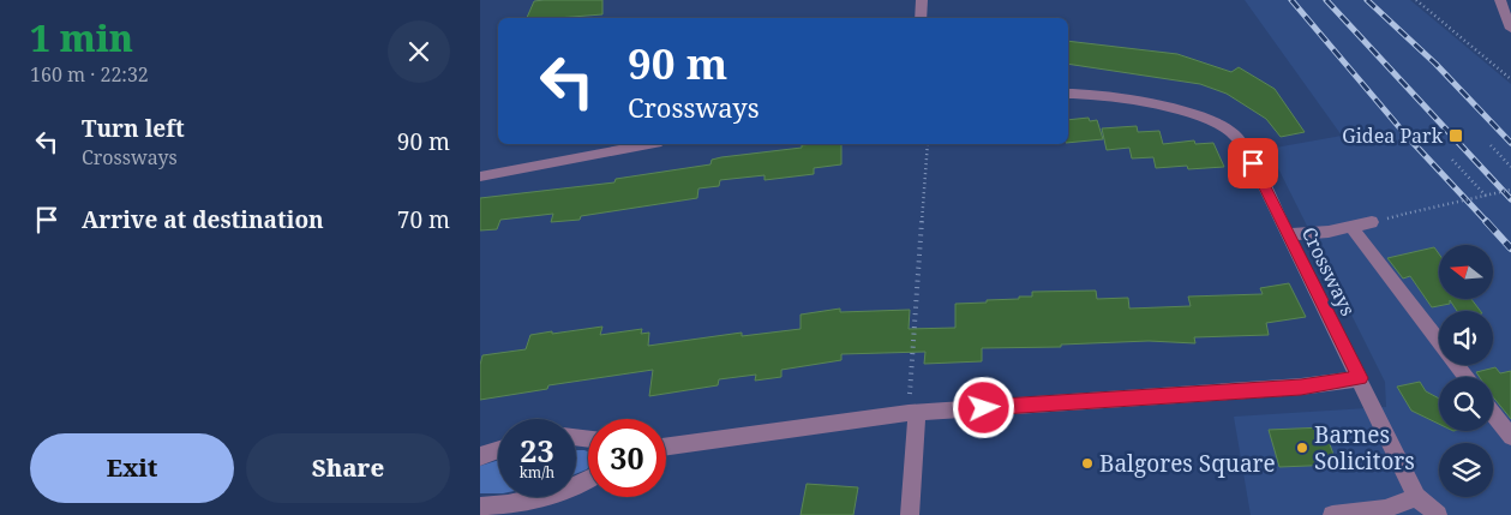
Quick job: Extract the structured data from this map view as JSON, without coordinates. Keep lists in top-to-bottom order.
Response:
{
  "streets": {
    "street": ["Crossways"]
  },
  "places": {
    "transit": ["Gidea Park"],
    "other": ["Barnes Solicitors", "Balgores Square"]
  },
  "north": "left",
  "page": {
    "heading": ["1 min", "160 m · 22:32"],
    "turn": ["90 m", "Crossways"],
    "list": [
      {
        "name": "Turn left",
        "note": "Crossways",
        "value": "90 m"
      },
      {
        "name": "Arrive at destination",
        "value": "70 m"
      }
    ],
    "speed": "23 km/h",
    "limit": "30",
    "buttons": ["Exit", "Share"]
  }
}
